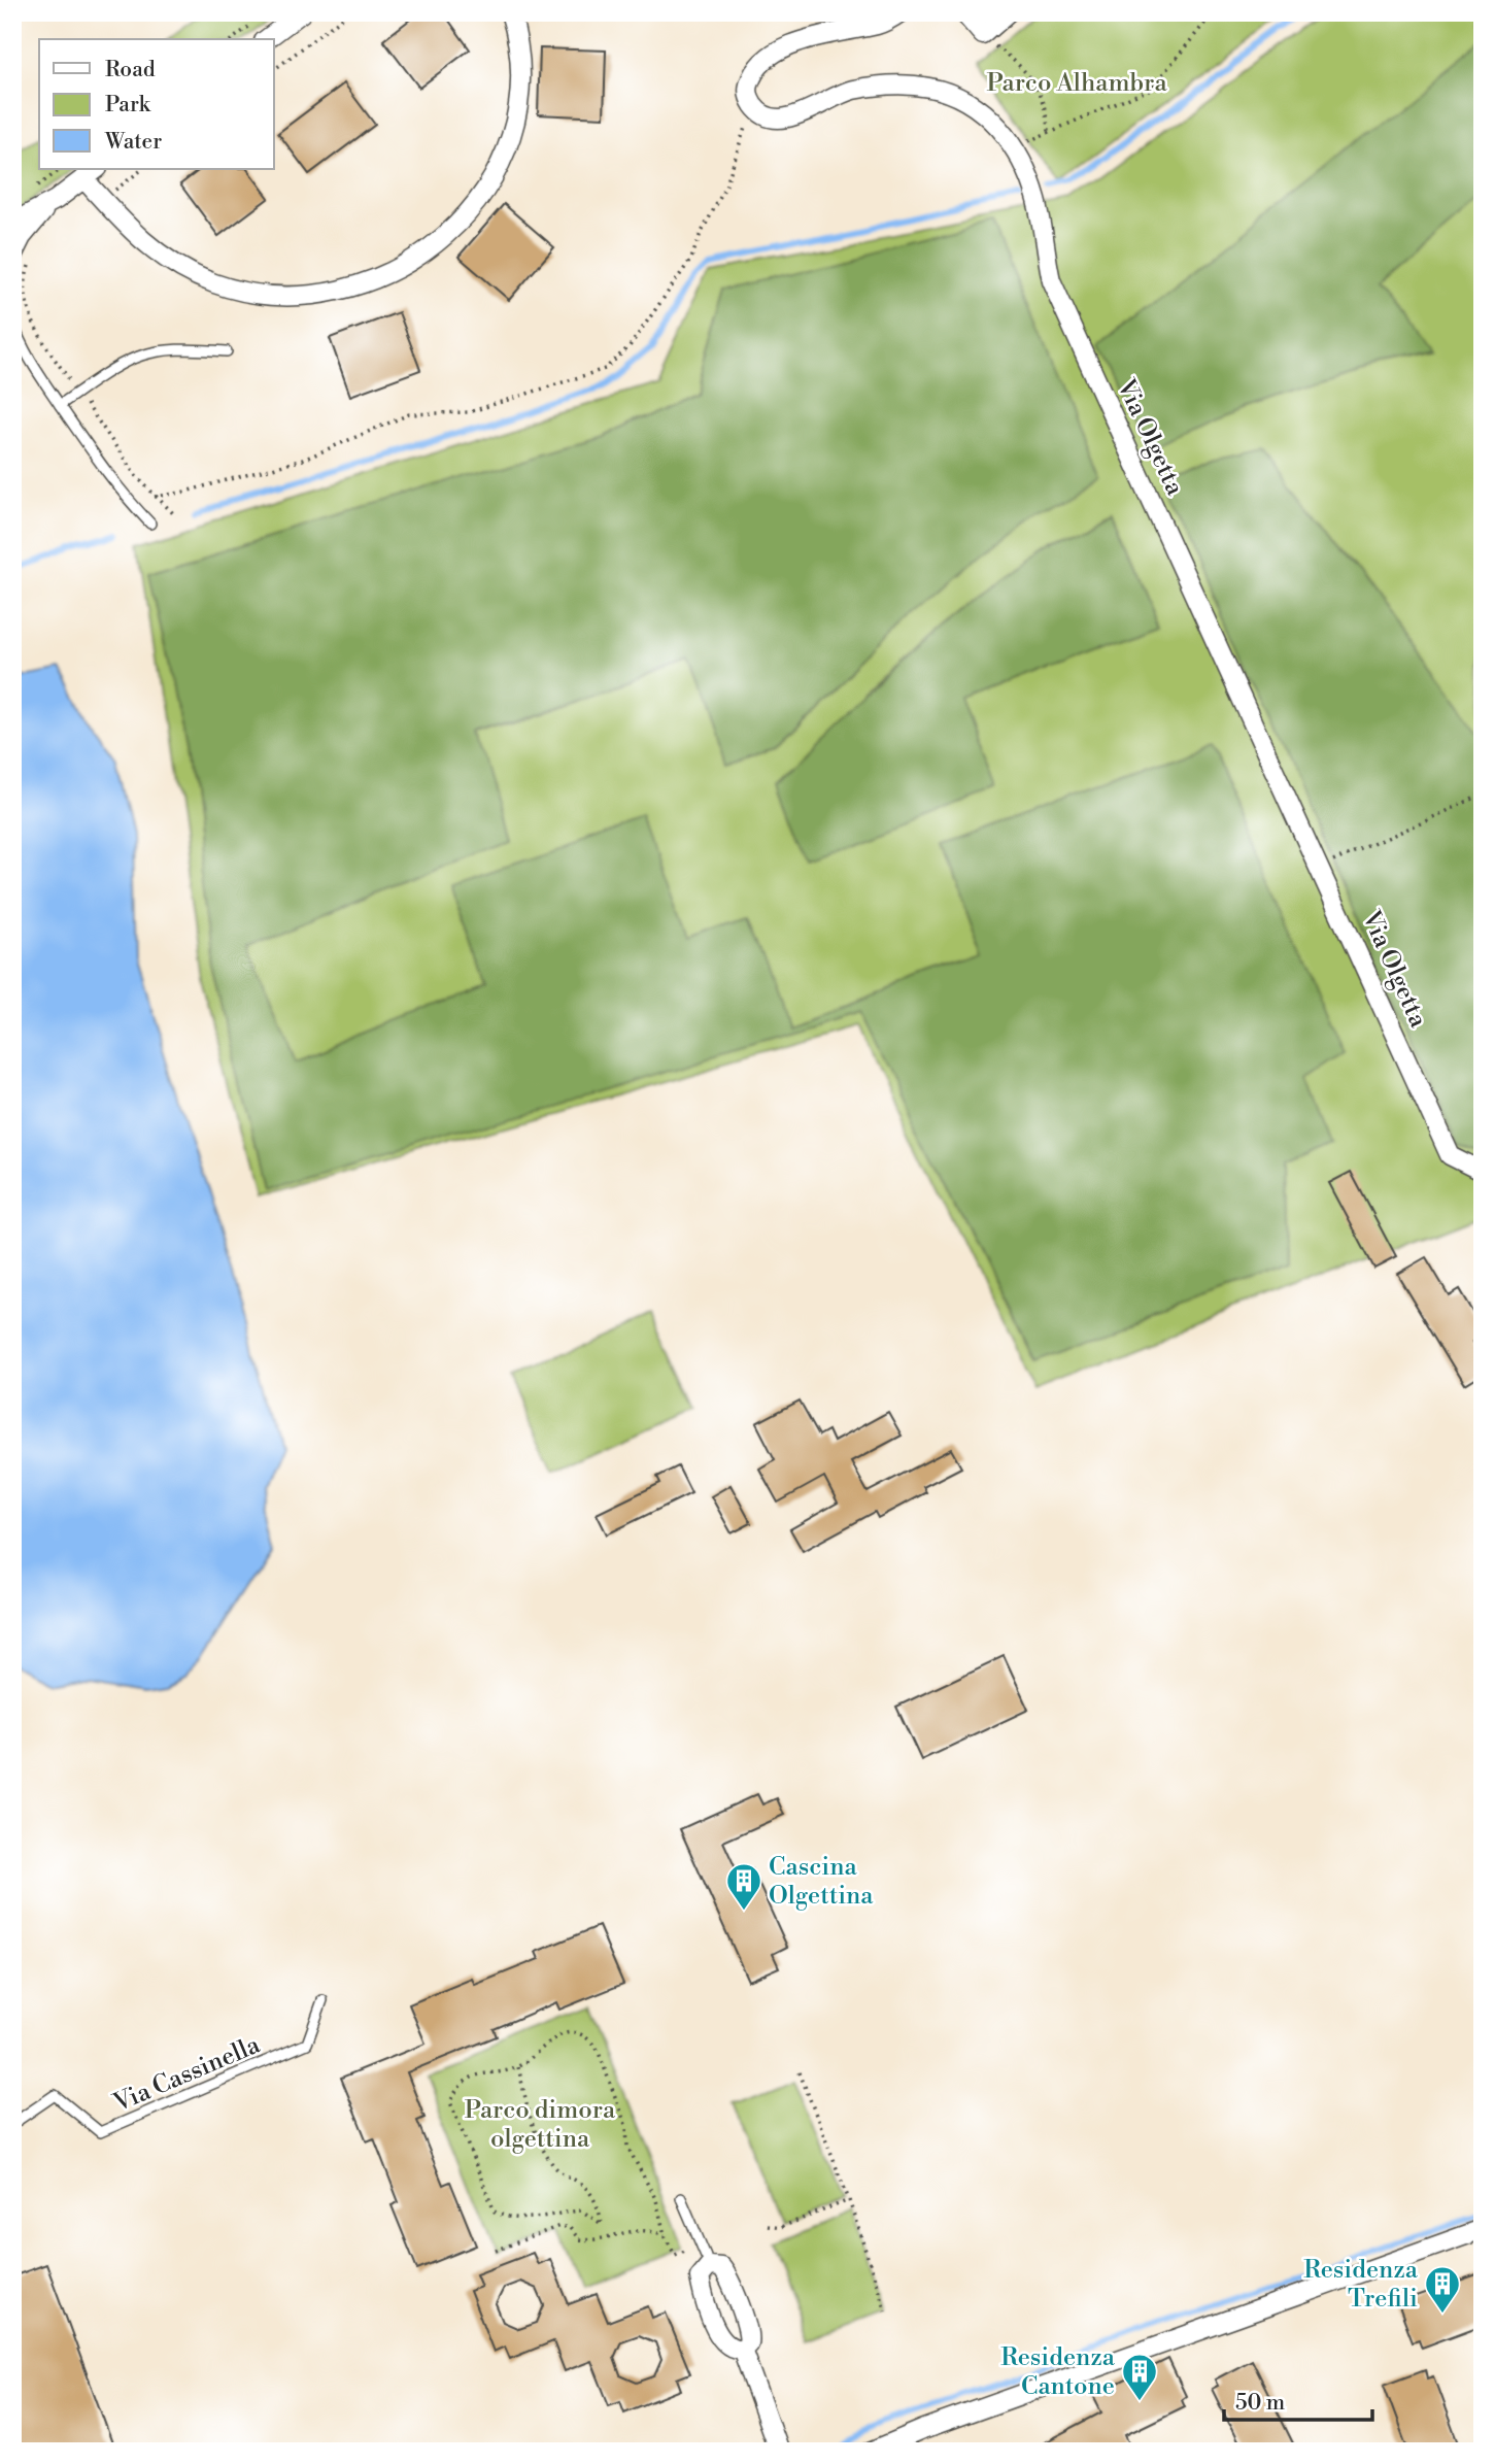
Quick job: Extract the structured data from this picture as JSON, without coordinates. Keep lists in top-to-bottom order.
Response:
{
  "streets": {
    "street": ["Via Olgetta"],
    "lane": ["Via Cassinella"]
  },
  "parks": ["Parco Alhambra", "Parco dimora olgettina"],
  "places": {
    "building": ["Cascina Olgettina", "Residenza Trefili", "Residenza Cantone"]
  },
  "legend": ["Road", "Park", "Water"],
  "scale_bar": "50 m"
}
